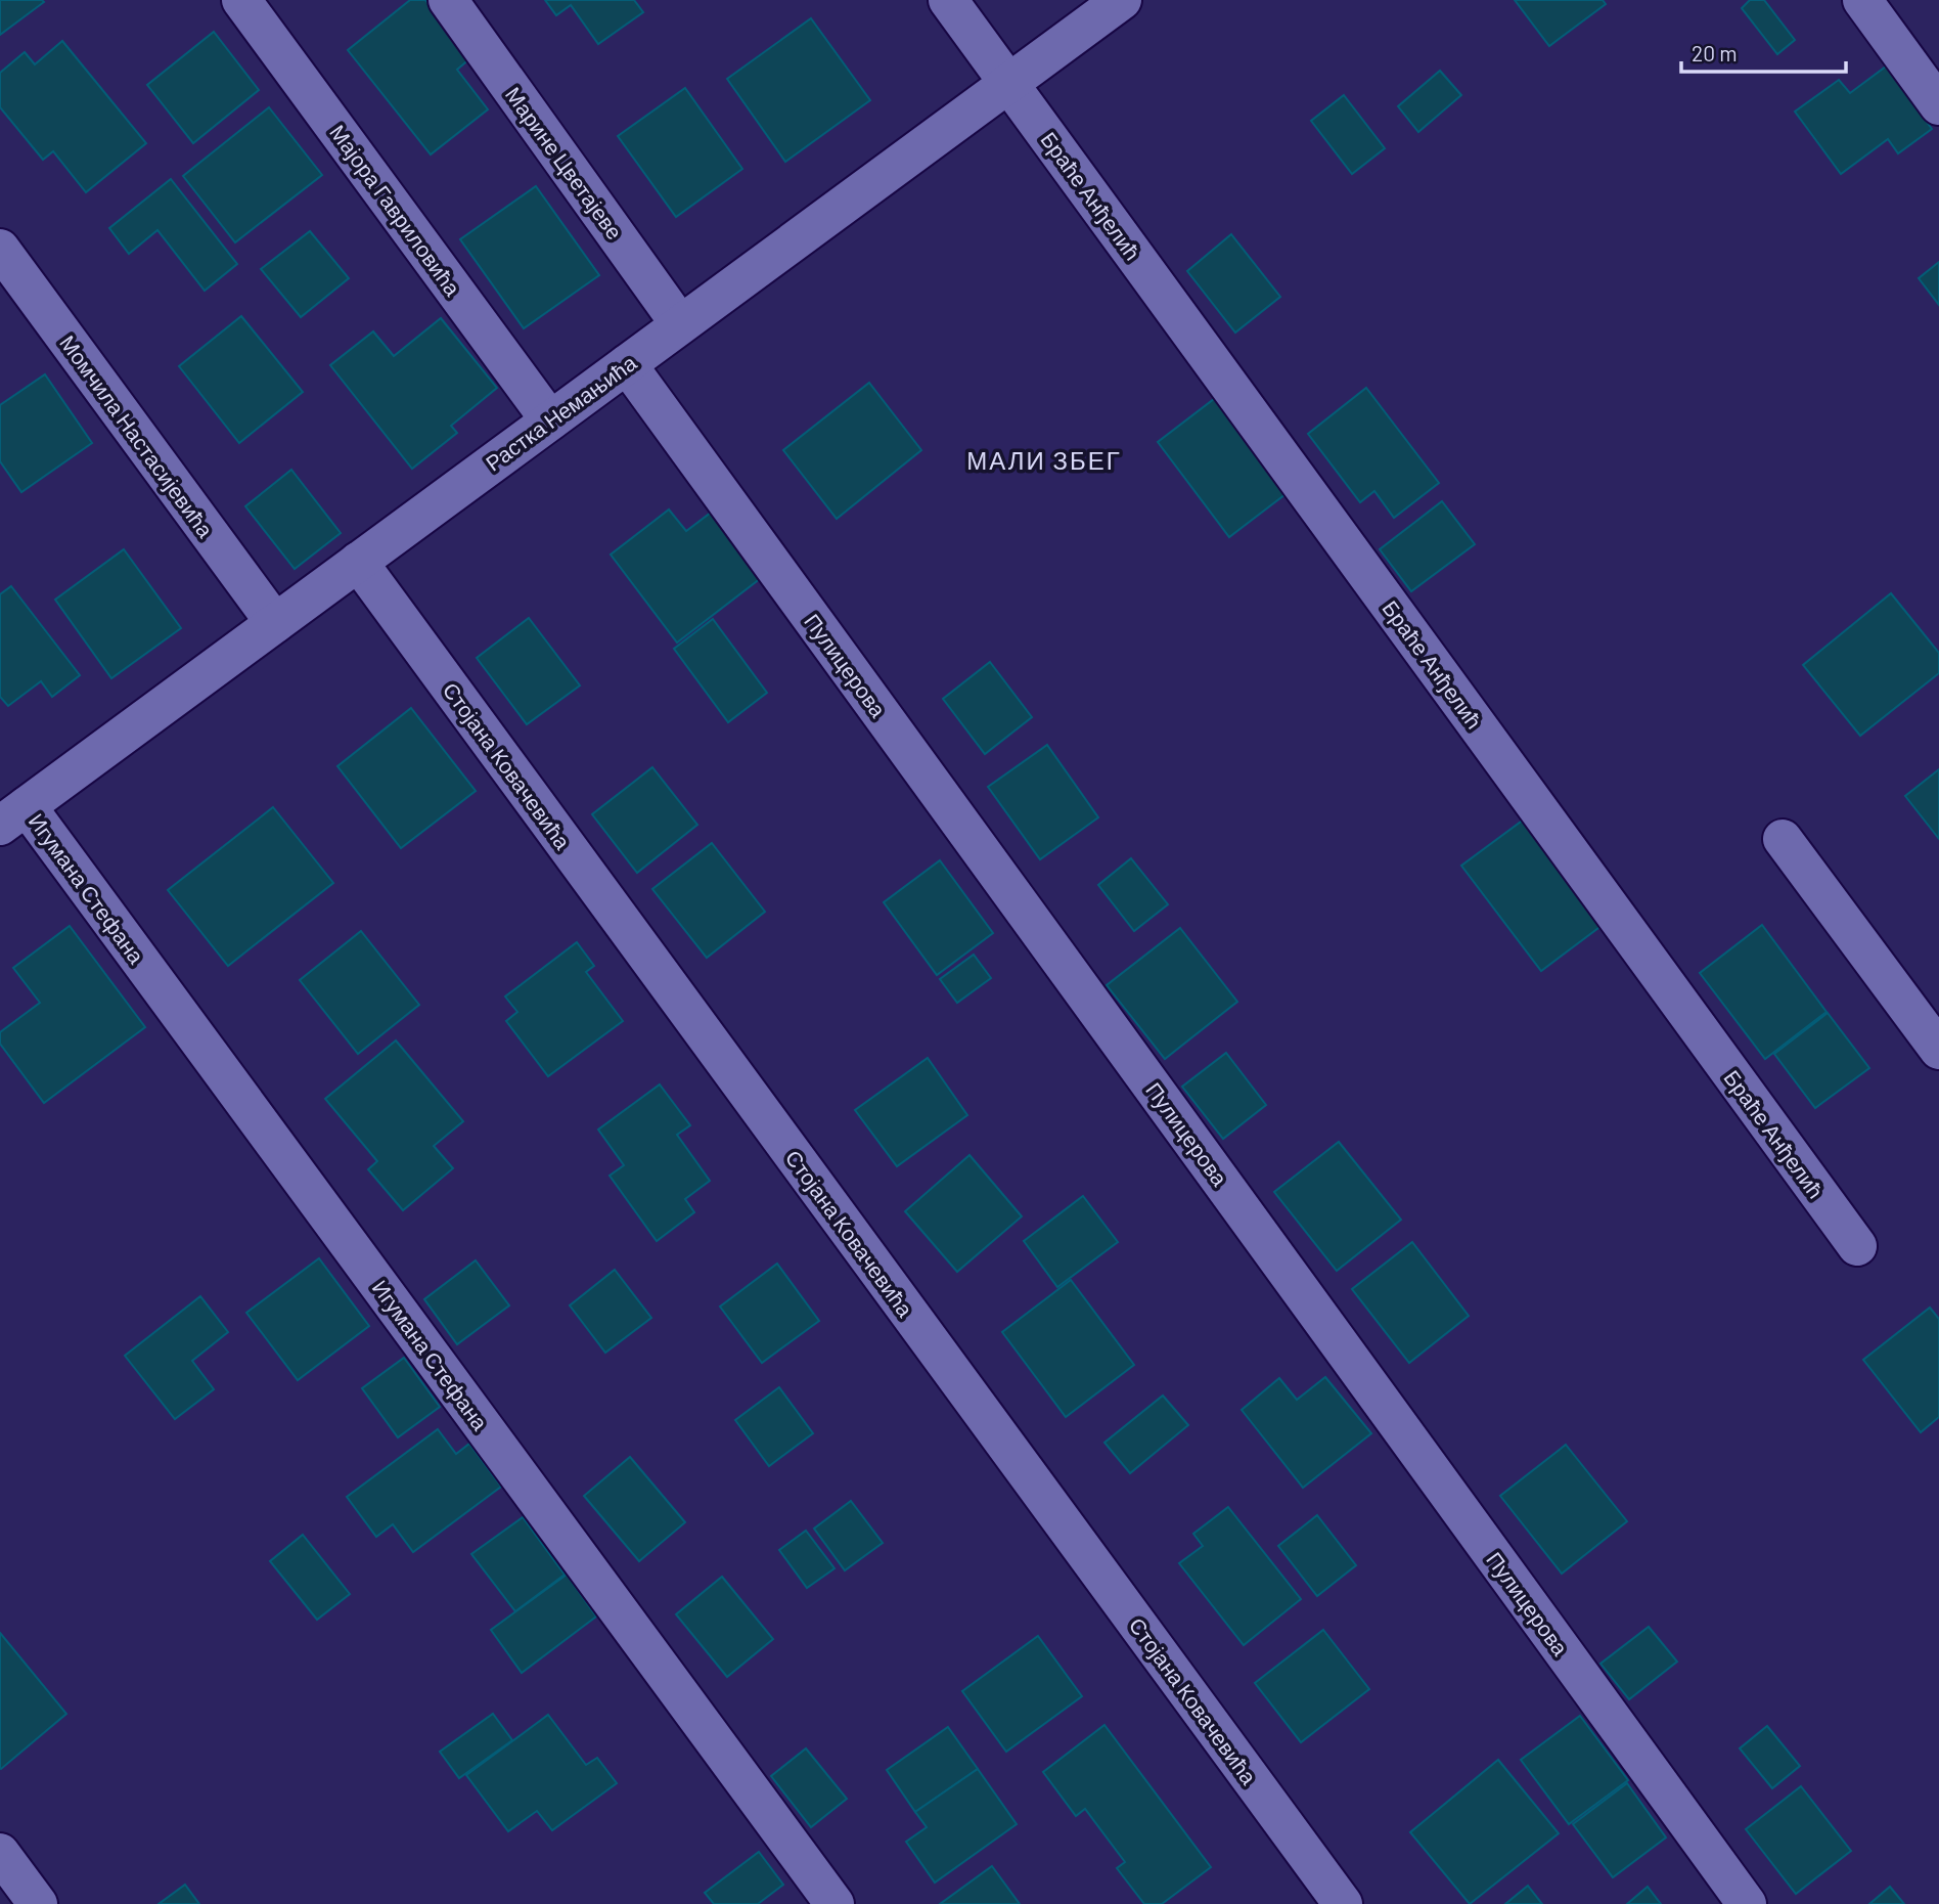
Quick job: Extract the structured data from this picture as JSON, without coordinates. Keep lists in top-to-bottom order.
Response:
{
  "streets": {
    "street": [
      "Марине Цветајеве",
      "Браће Анђелић",
      "Мајора Гавриловића",
      "Растка Немањића",
      "Момчила Настасијевића",
      "Пулицерова",
      "Стојана Ковачевића",
      "Игумана Стефана"
    ]
  },
  "crossings": [
    ["Марине Цветајеве", "Растка Немањића"],
    ["Браће Анђелић", "Растка Немањића"],
    ["Мајора Гавриловића", "Растка Немањића"],
    ["Растка Немањића", "Момчила Настасијевића"],
    ["Растка Немањића", "Пулицерова"],
    ["Растка Немањића", "Стојана Ковачевића"],
    ["Растка Немањића", "Игумана Стефана"]
  ],
  "districts": ["МАЛИ ЗБЕГ"],
  "scale_bar": "20 m"
}
